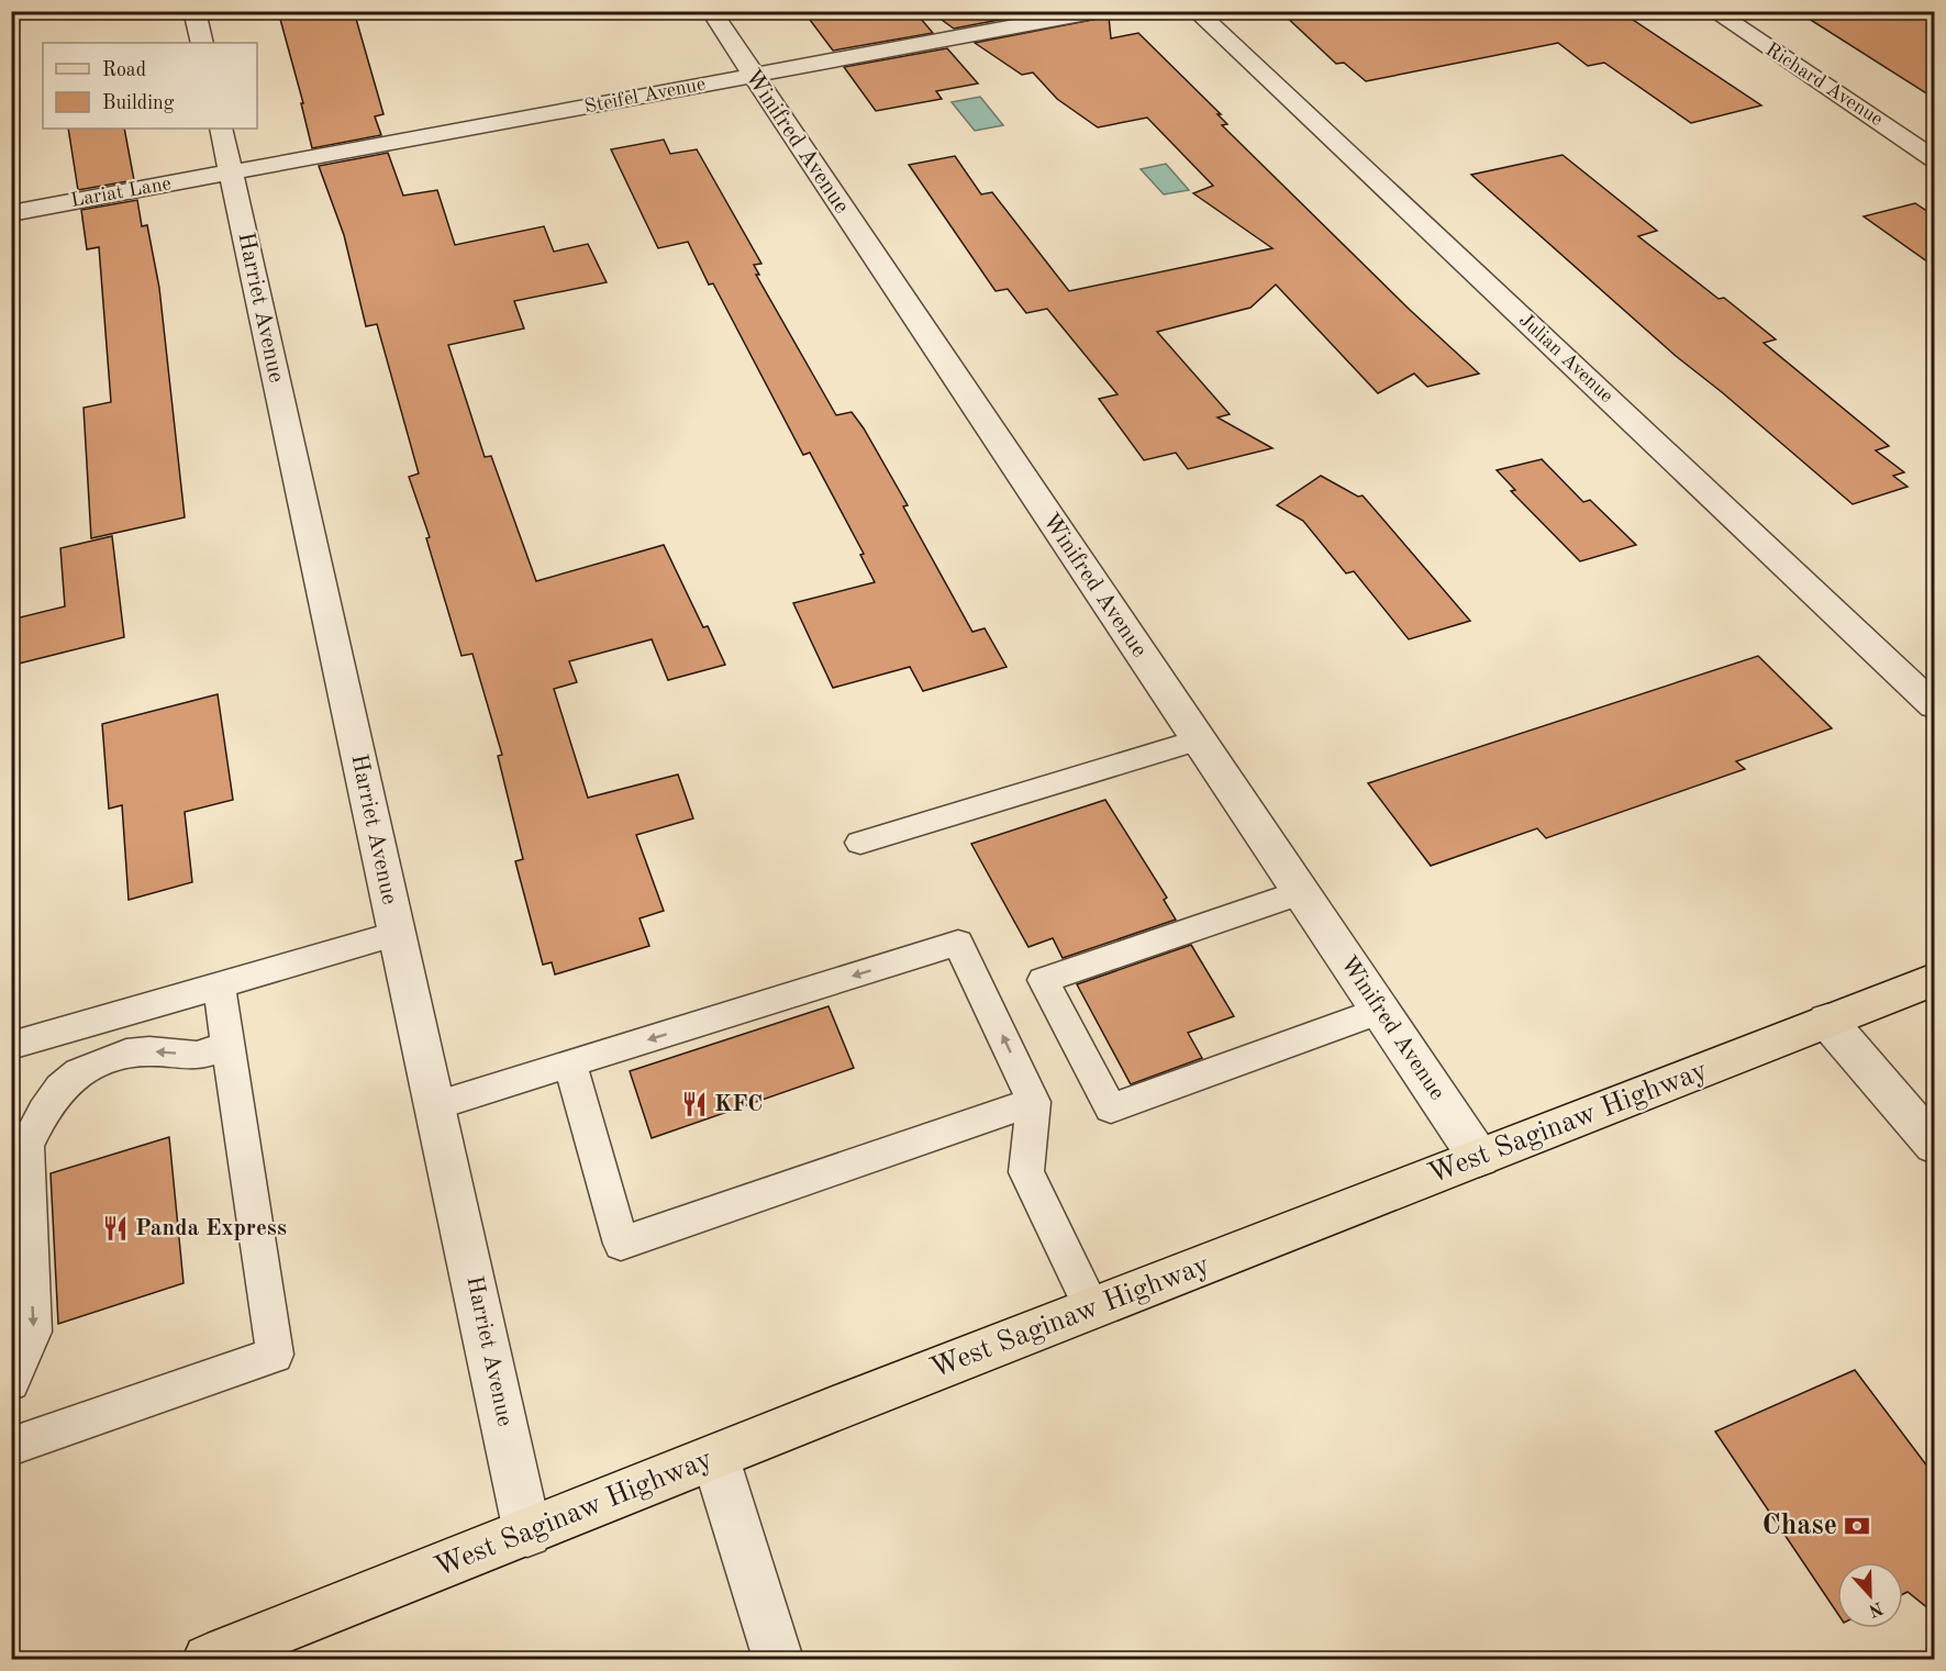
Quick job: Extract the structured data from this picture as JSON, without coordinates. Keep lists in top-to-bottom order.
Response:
{
  "streets": {
    "main road": ["West Saginaw Highway"],
    "street": [
      "Richard Avenue",
      "Steifel Avenue",
      "Winifred Avenue",
      "Lariat Lane",
      "Harriet Avenue",
      "Julian Avenue"
    ]
  },
  "crossings": [
    ["Steifel Avenue", "Winifred Avenue"],
    ["Steifel Avenue", "Lariat Lane"],
    ["Steifel Avenue", "Harriet Avenue"],
    ["Winifred Avenue", "West Saginaw Highway"],
    ["Lariat Lane", "Harriet Avenue"],
    ["Harriet Avenue", "West Saginaw Highway"]
  ],
  "places": {
    "restaurant": ["KFC", "Panda Express"],
    "bank": ["Chase"]
  },
  "legend": ["Road", "Building"],
  "north": "bottom"
}
